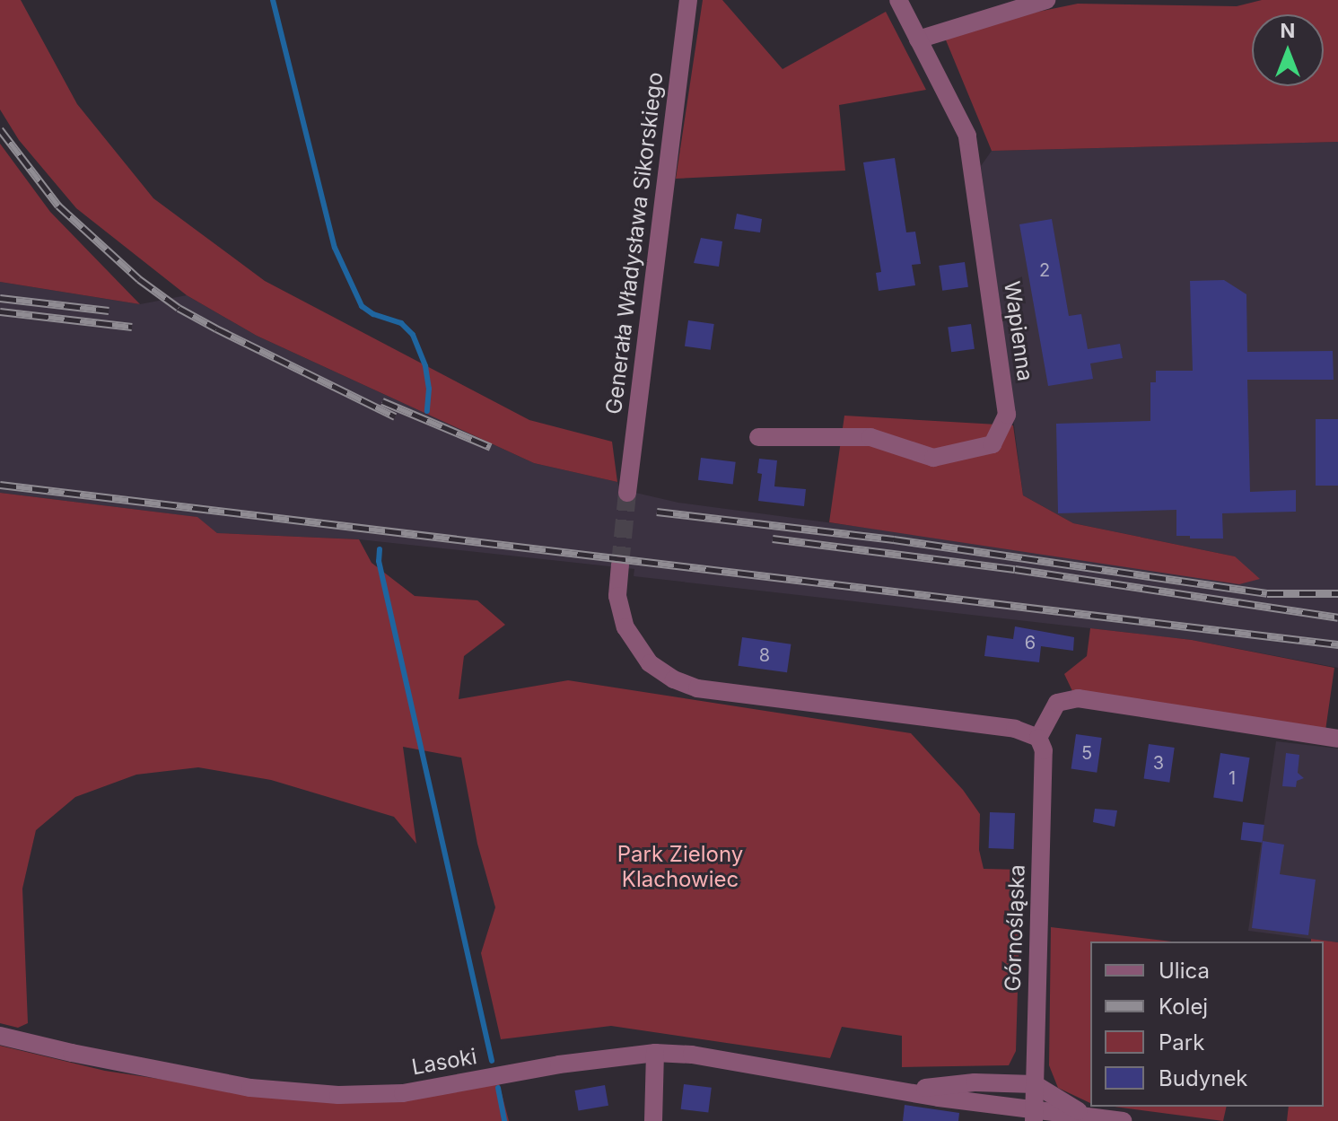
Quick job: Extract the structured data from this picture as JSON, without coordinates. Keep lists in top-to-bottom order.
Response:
{
  "streets": {
    "street": [
      "Generała Władysława Sikorskiego",
      "Wapienna",
      "Górnośląska",
      "Lasoki"
    ]
  },
  "parks": ["Park Zielony Klachowiec"],
  "house_numbers": [
    "2",
    "6",
    "8",
    "5",
    "3",
    "1"
  ],
  "legend": [
    "Ulica",
    "Kolej",
    "Park",
    "Budynek"
  ],
  "north": "top"
}
